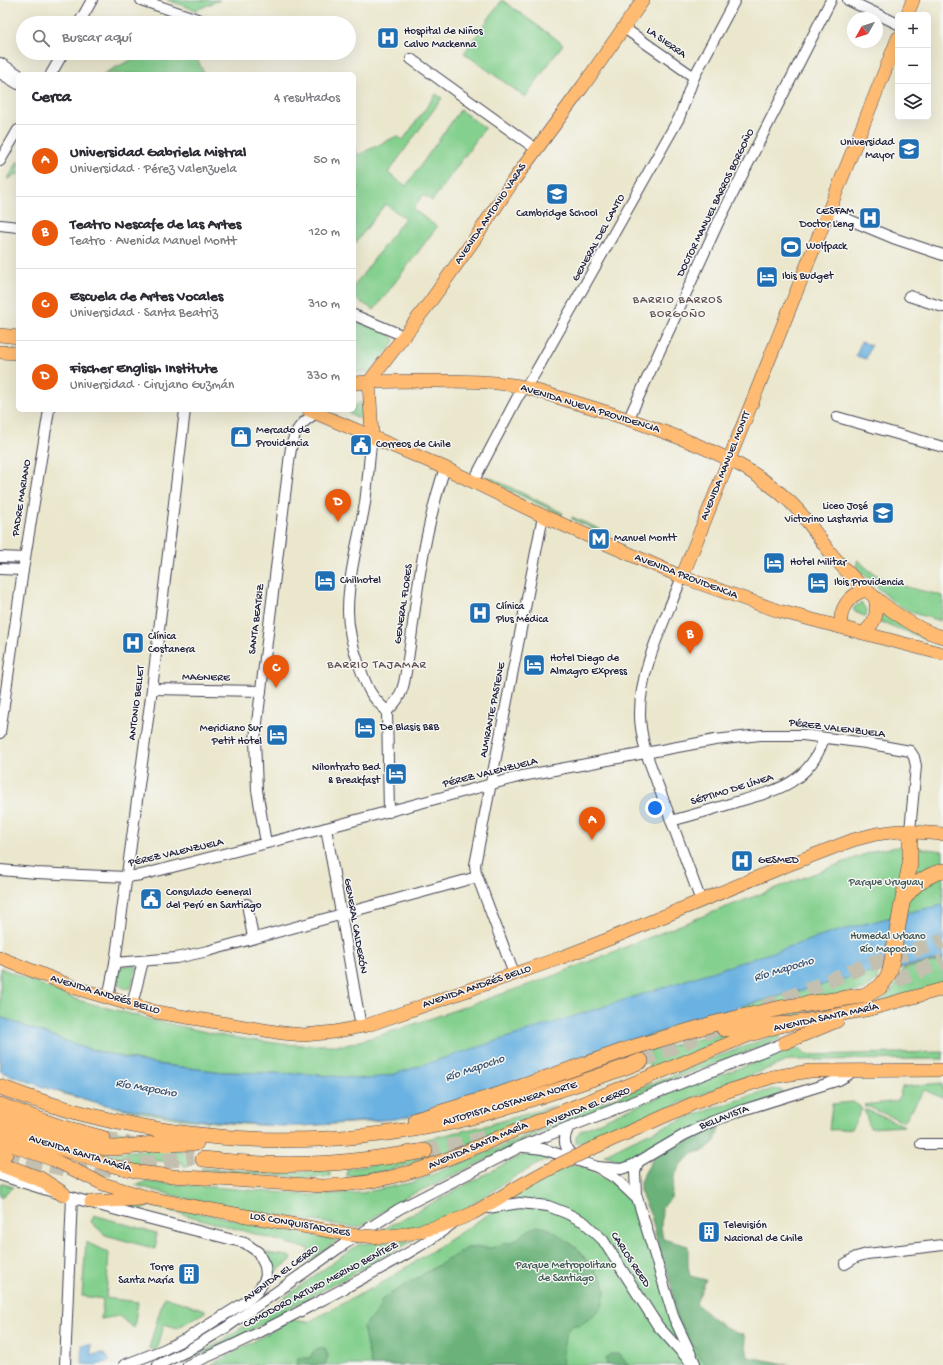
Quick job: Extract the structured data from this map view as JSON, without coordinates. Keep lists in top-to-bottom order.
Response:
{
  "streets": {
    "highway": ["AUTOPISTA COSTANERA NORTE"],
    "main road": [
      "AVENIDA ANTONIO VARAS",
      "AVENIDA NUEVA PROVIDENCIA",
      "AVENIDA MANUEL MONTT",
      "AVENIDA PROVIDENCIA",
      "AVENIDA ANDRÉS BELLO",
      "AVENIDA SANTA MARÍA",
      "LOS CONQUISTADORES"
    ],
    "street": [
      "LA SIERRA",
      "DOCTOR MANUEL BARROS BORGOÑO",
      "GENERAL DEL CANTO",
      "PADRE MARIANO",
      "GENERAL FLORES",
      "SANTA BEATRIZ",
      "MAGNERE",
      "ANTONIO BELLET",
      "ALMIRANTE PASTENE",
      "PÉREZ VALENZUELA",
      "SÉPTIMO DE LÍNEA",
      "GENERAL CALDERÓN",
      "AVENIDA EL CERRO",
      "BELLAVISTA",
      "CARLOS REED",
      "COMODORO ARTURO MERINO BENÍTEZ"
    ]
  },
  "crossings": [
    ["LA SIERRA", "AVENIDA ANTONIO VARAS"],
    ["LA SIERRA", "GENERAL DEL CANTO"],
    ["DOCTOR MANUEL BARROS BORGOÑO", "AVENIDA NUEVA PROVIDENCIA"],
    ["AVENIDA ANTONIO VARAS", "AVENIDA NUEVA PROVIDENCIA"],
    ["GENERAL DEL CANTO", "AVENIDA NUEVA PROVIDENCIA"],
    ["GENERAL DEL CANTO", "AVENIDA PROVIDENCIA"],
    ["AVENIDA NUEVA PROVIDENCIA", "AVENIDA MANUEL MONTT"],
    ["AVENIDA NUEVA PROVIDENCIA", "AVENIDA PROVIDENCIA"],
    ["AVENIDA MANUEL MONTT", "AVENIDA PROVIDENCIA"],
    ["AVENIDA MANUEL MONTT", "PÉREZ VALENZUELA"],
    ["AVENIDA MANUEL MONTT", "SÉPTIMO DE LÍNEA"],
    ["AVENIDA MANUEL MONTT", "AVENIDA ANDRÉS BELLO"],
    ["AVENIDA PROVIDENCIA", "GENERAL FLORES"],
    ["AVENIDA PROVIDENCIA", "ALMIRANTE PASTENE"],
    ["SANTA BEATRIZ", "MAGNERE"],
    ["SANTA BEATRIZ", "PÉREZ VALENZUELA"],
    ["MAGNERE", "ANTONIO BELLET"],
    ["ANTONIO BELLET", "PÉREZ VALENZUELA"],
    ["ANTONIO BELLET", "AVENIDA ANDRÉS BELLO"],
    ["ALMIRANTE PASTENE", "PÉREZ VALENZUELA"],
    ["ALMIRANTE PASTENE", "AVENIDA ANDRÉS BELLO"],
    ["PÉREZ VALENZUELA", "SÉPTIMO DE LÍNEA"],
    ["PÉREZ VALENZUELA", "GENERAL CALDERÓN"],
    ["PÉREZ VALENZUELA", "AVENIDA ANDRÉS BELLO"],
    ["GENERAL CALDERÓN", "AVENIDA ANDRÉS BELLO"],
    ["AVENIDA EL CERRO", "CARLOS REED"],
    ["BELLAVISTA", "LOS CONQUISTADORES"],
    ["BELLAVISTA", "CARLOS REED"],
    ["LOS CONQUISTADORES", "CARLOS REED"],
    ["LOS CONQUISTADORES", "COMODORO ARTURO MERINO BENÍTEZ"]
  ],
  "districts": ["BARRIO BARROS BORGOÑO", "BARRIO TAJAMAR"],
  "water": ["Río Mapocho"],
  "parks": ["Parque Uruguay", "Humedal Urbano Río Mapocho", "Parque Metropolitano de Santiago"],
  "places": {
    "hospital": [
      "Hospital de Niños Calvo Mackenna",
      "CESFAM Doctor Leng",
      "Clínica Plus Médica",
      "Clínica Costanera",
      "GESMED"
    ],
    "school or university": ["Universidad Mayor", "Cambridge School", "Liceo José Victorino Lastarria"],
    "sports": ["Wolfpack"],
    "hotel": [
      "Ibis Budget",
      "Hotel Militar",
      "Chilhotel",
      "Ibis Providencia",
      "Hotel Diego de Almagro Express",
      "De Blasis B&B",
      "Meridiano Sur Petit Hotel",
      "Nilontrato Bed & Breakfast"
    ],
    "shop": ["Mercado de Providencia"],
    "public building": ["Correos de Chile", "Consulado General del Perú en Santiago"],
    "metro station": ["Manuel Montt"],
    "building": ["Televisión Nacional de Chile", "Torre Santa María"]
  },
  "north": "bottom left",
  "page": {
    "map_buttons": ["+", "−"],
    "search": "Buscar aquí",
    "heading": ["Cerca", "4 resultados"],
    "list": [
      {
        "mark": "A",
        "name": "Universidad Gabriela Mistral",
        "note": "Universidad · Pérez Valenzuela",
        "value": "50 m"
      },
      {
        "mark": "B",
        "name": "Teatro Nescafe de las Artes",
        "note": "Teatro · Avenida Manuel Montt",
        "value": "120 m"
      },
      {
        "mark": "C",
        "name": "Escuela de Artes Vocales",
        "note": "Universidad · Santa Beatriz",
        "value": "310 m"
      },
      {
        "mark": "D",
        "name": "Fischer English Institute",
        "note": "Universidad · Cirujano Guzmán",
        "value": "330 m"
      }
    ],
    "pins": [
      "D",
      "B",
      "C",
      "A"
    ]
  }
}
